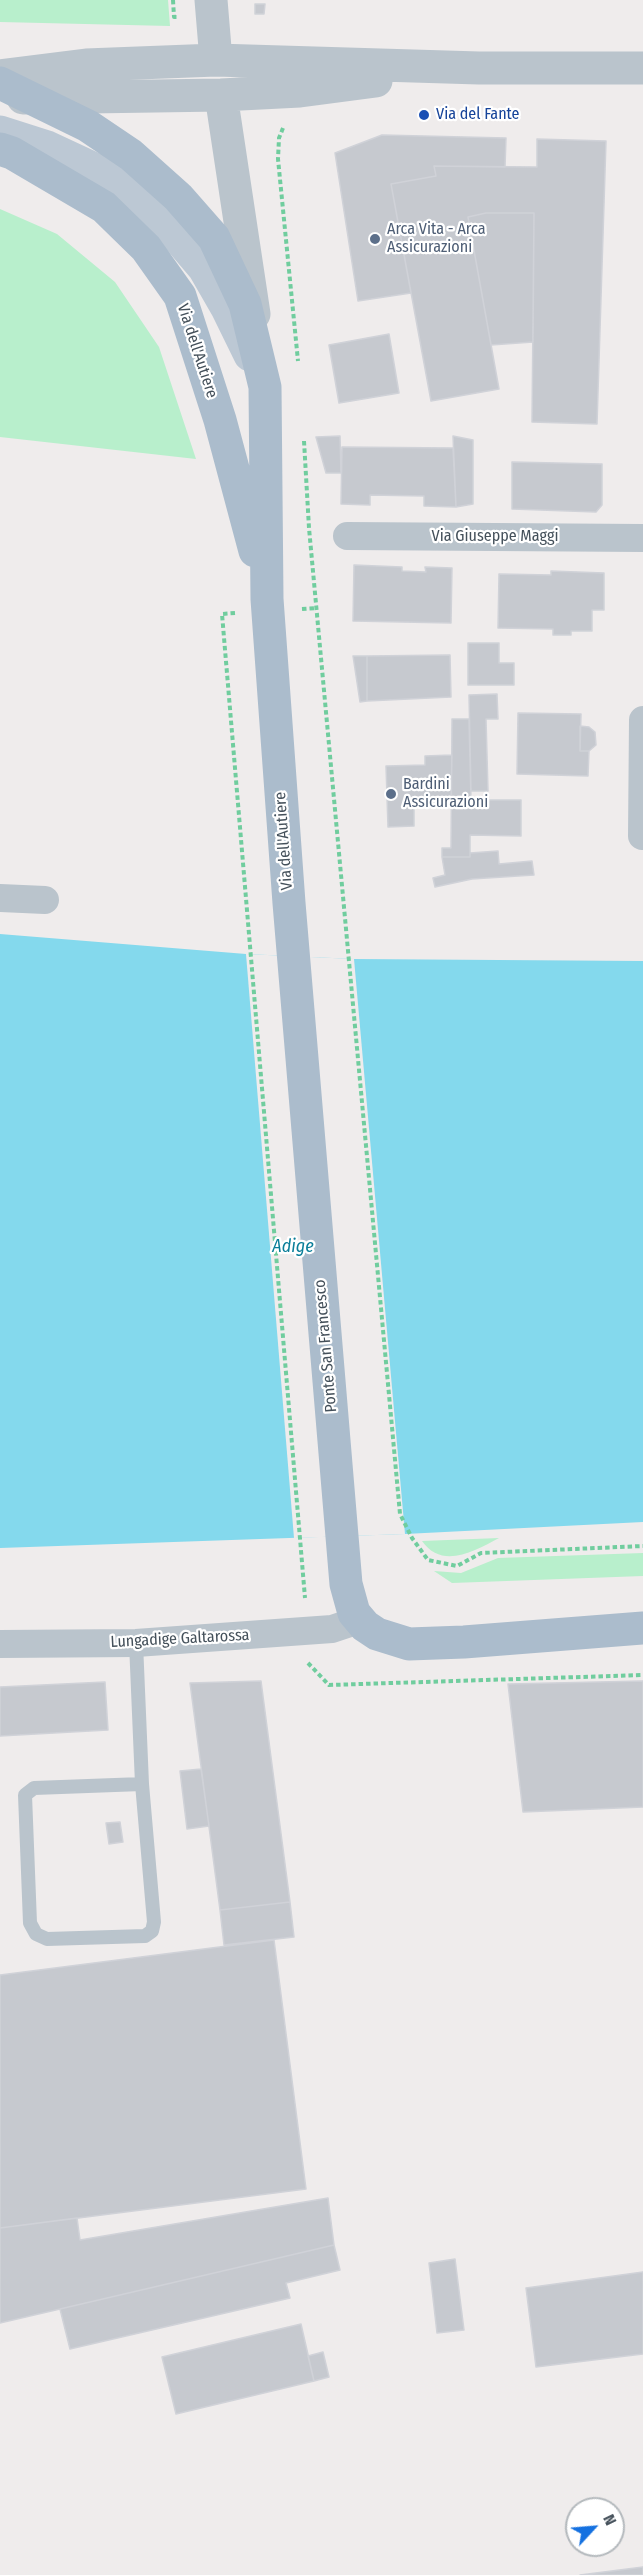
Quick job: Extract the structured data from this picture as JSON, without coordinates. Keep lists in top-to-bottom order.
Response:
{
  "streets": {
    "main road": ["Via dell'Autiere", "Ponte San Francesco"],
    "street": ["Via Giuseppe Maggi", "Lungadige Galtarossa"]
  },
  "crossings": [
    ["Via dell'Autiere", "Ponte San Francesco"],
    ["Ponte San Francesco", "Lungadige Galtarossa"]
  ],
  "water": ["Adige"],
  "places": ["Via del Fante", "Arca Vita - Arca Assicurazioni", "Bardini Assicurazioni"],
  "north": "top right"
}
